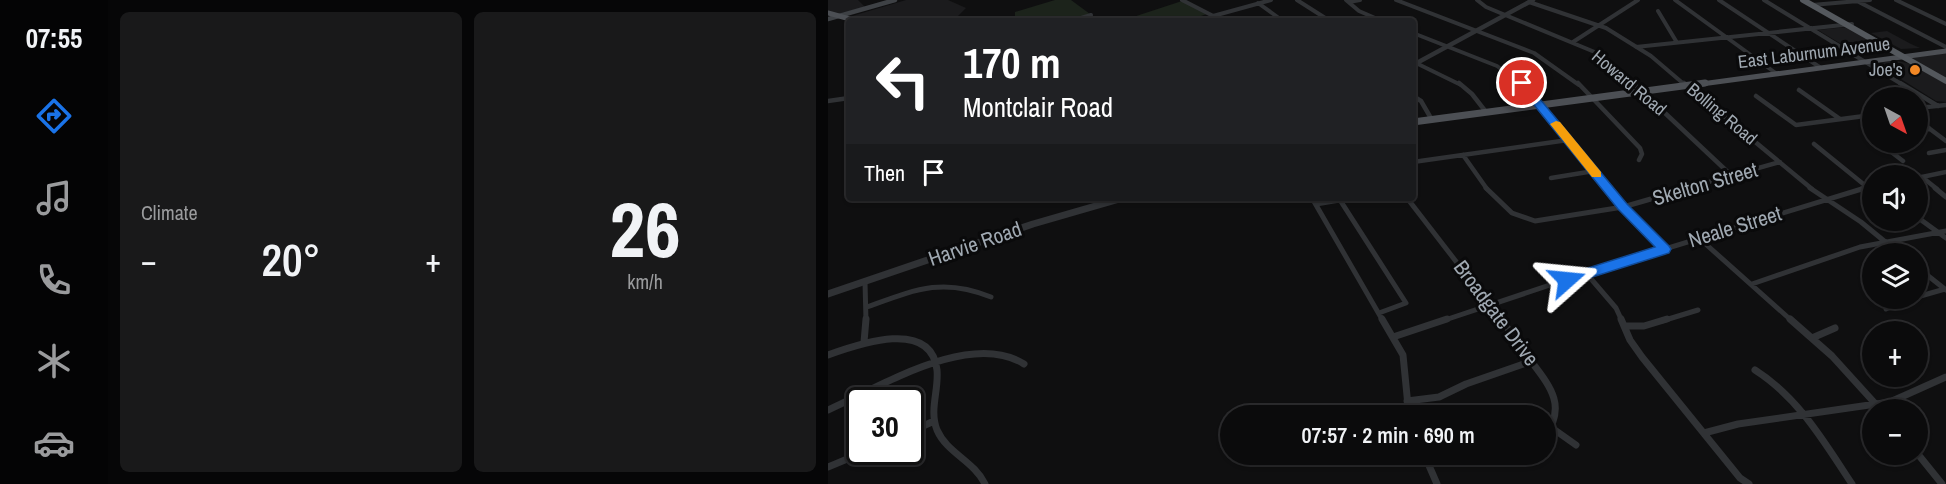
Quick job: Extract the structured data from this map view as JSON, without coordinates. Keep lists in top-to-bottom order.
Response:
{
  "streets": {
    "main road": ["East Laburnum Avenue"],
    "street": [
      "Howard Road",
      "Bolling Road",
      "Skelton Street",
      "Neale Street",
      "Harvie Road",
      "Broadgate Drive"
    ]
  },
  "crossings": [
    ["East Laburnum Avenue", "Howard Road"],
    ["East Laburnum Avenue", "Bolling Road"],
    ["Howard Road", "Skelton Street"],
    ["Bolling Road", "Skelton Street"],
    ["Bolling Road", "Neale Street"],
    ["Neale Street", "Broadgate Drive"]
  ],
  "places": ["Joe's"],
  "north": "bottom right",
  "page": {
    "tabs": "07:55",
    "tile": [
      "Climate",
      ["26", "km/h"]
    ],
    "turn": ["170 m", "Montclair Road"],
    "map_buttons": ["+", "−"],
    "then": "Then",
    "heat": ["−", "20°", "+"],
    "limit": "30",
    "trip": "07:57 · 2 min · 690 m"
  }
}
